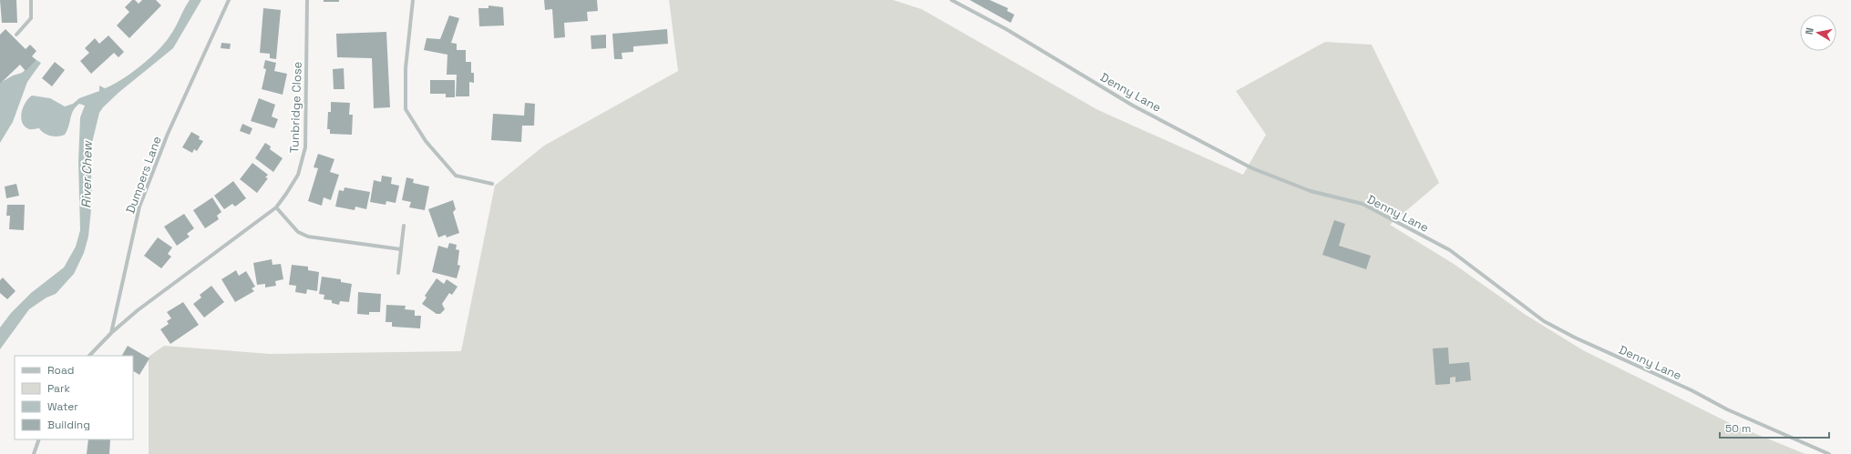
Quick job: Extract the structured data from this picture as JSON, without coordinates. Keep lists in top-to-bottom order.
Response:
{
  "streets": {
    "street": ["Denny Lane", "Tunbridge Close", "Dumpers Lane"]
  },
  "crossings": [
    ["Tunbridge Close", "Dumpers Lane"]
  ],
  "water": ["River Chew"],
  "legend": [
    "Road",
    "Park",
    "Water",
    "Building"
  ],
  "scale_bar": "50 m",
  "north": "left"
}
